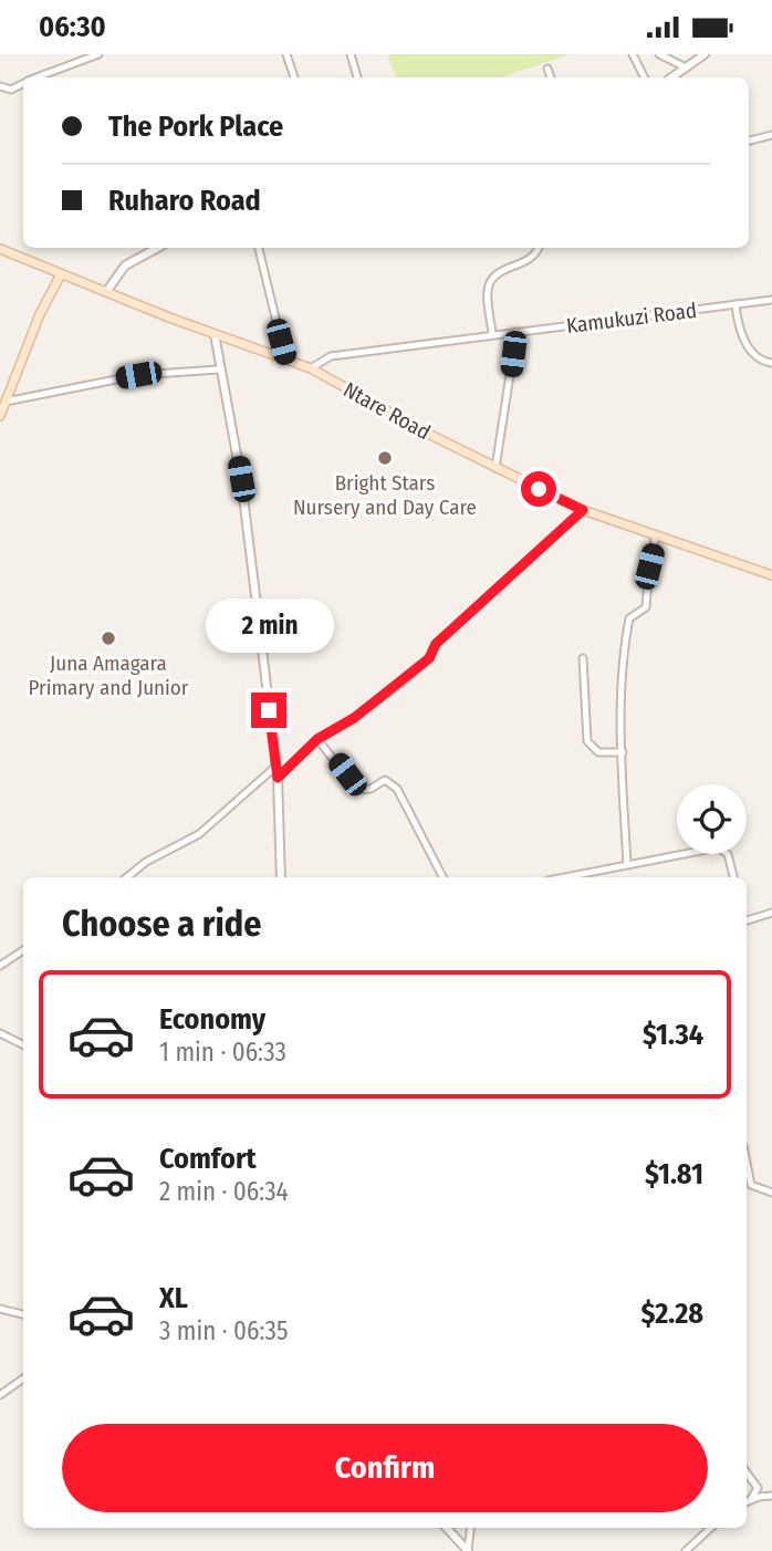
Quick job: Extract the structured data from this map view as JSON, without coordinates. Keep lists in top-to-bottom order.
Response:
{
  "streets": {
    "main road": ["Ntare Road"],
    "street": ["Kamukuzi Road"]
  },
  "crossings": [
    ["Kamukuzi Road", "Ntare Road"]
  ],
  "places": ["Bright Stars Nursery and Day Care", "Juna Amagara Primary and Junior"],
  "page": {
    "status": "06:30",
    "banner": ["The Pork Place", "Ruharo Road"],
    "bubble": "2 min",
    "heading": "Choose a ride",
    "list": [
      {
        "name": "Economy",
        "note": "1 min · 06:33",
        "value": "$1.34"
      },
      {
        "name": "Comfort",
        "note": "2 min · 06:34",
        "value": "$1.81"
      },
      {
        "name": "XL",
        "note": "3 min · 06:35",
        "value": "$2.28"
      }
    ],
    "buttons": "Confirm"
  }
}
